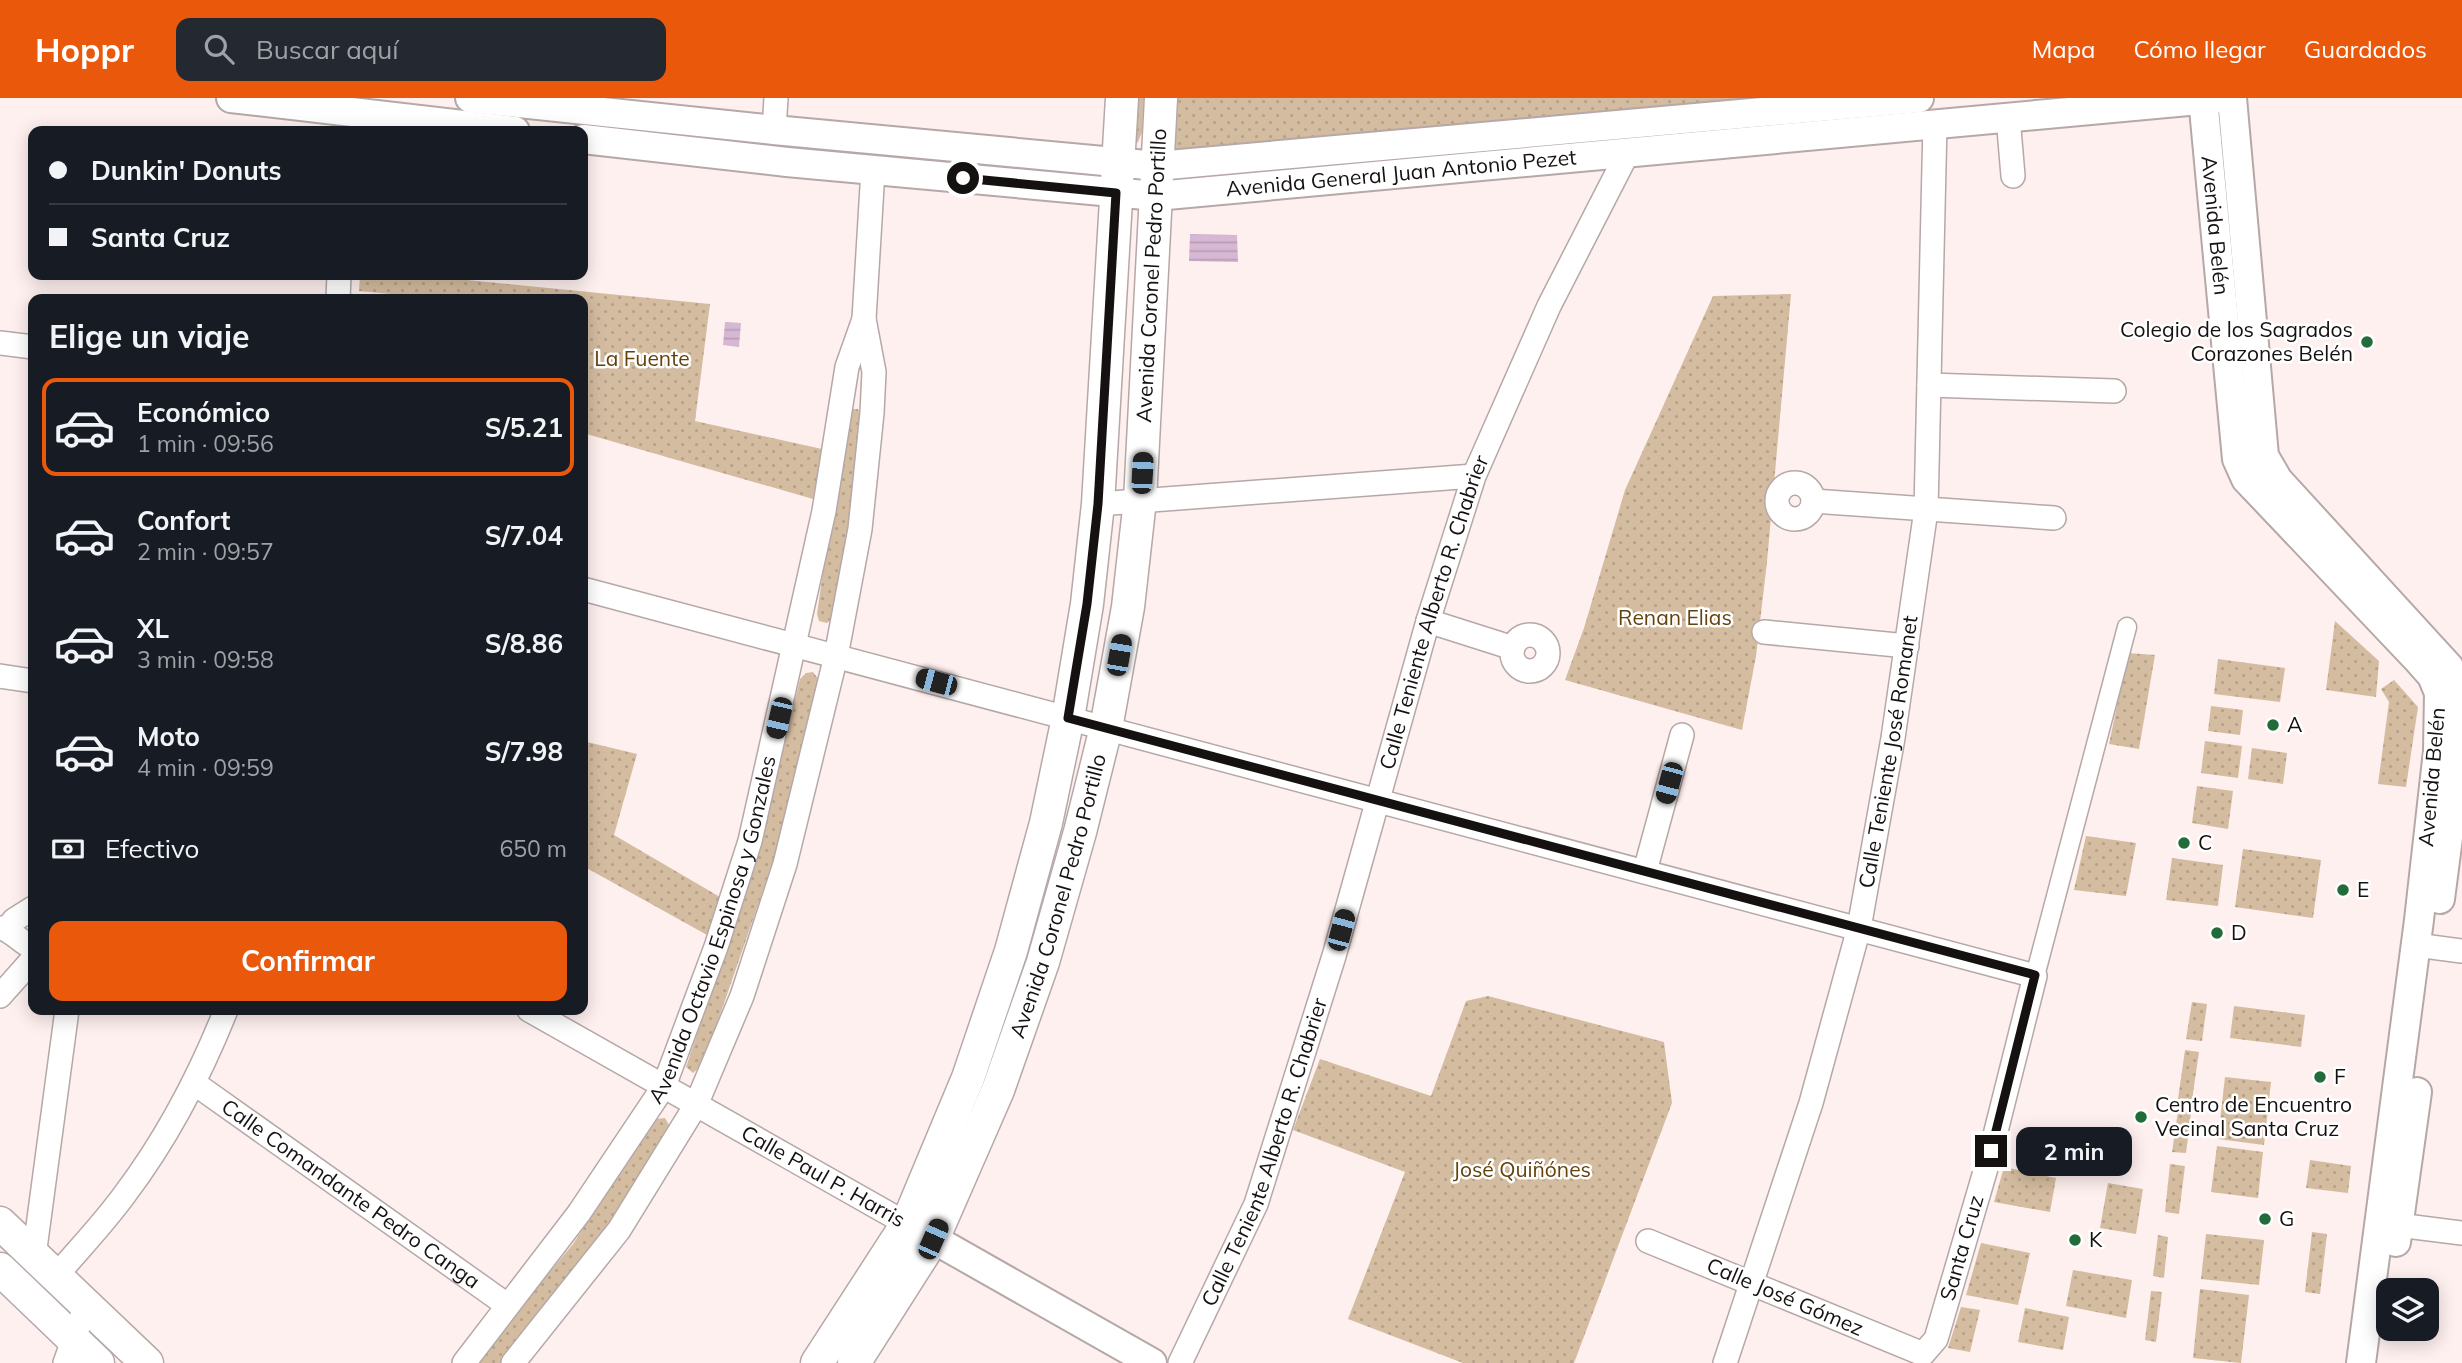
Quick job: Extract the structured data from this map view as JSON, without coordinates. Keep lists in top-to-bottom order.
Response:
{
  "streets": {
    "main road": ["Avenida Coronel Pedro Portillo"],
    "street": [
      "Avenida General Juan Antonio Pezet",
      "Avenida Belén",
      "Calle Teniente Alberto R. Chabrier",
      "Calle Teniente José Romanet",
      "Avenida Octavio Espinosa y Gonzales",
      "Calle Paul P. Harris",
      "Calle Comandante Pedro Canga",
      "Santa Cruz",
      "Calle José Gómez"
    ]
  },
  "crossings": [
    ["Avenida General Juan Antonio Pezet", "Avenida Belén"],
    ["Avenida General Juan Antonio Pezet", "Avenida Coronel Pedro Portillo"],
    ["Avenida General Juan Antonio Pezet", "Calle Teniente Alberto R. Chabrier"],
    ["Avenida General Juan Antonio Pezet", "Calle Teniente José Romanet"],
    ["Avenida General Juan Antonio Pezet", "Avenida Octavio Espinosa y Gonzales"],
    ["Avenida Coronel Pedro Portillo", "Calle Paul P. Harris"],
    ["Calle Teniente José Romanet", "Calle José Gómez"],
    ["Avenida Octavio Espinosa y Gonzales", "Calle Paul P. Harris"],
    ["Avenida Octavio Espinosa y Gonzales", "Calle Comandante Pedro Canga"],
    ["Santa Cruz", "Calle José Gómez"]
  ],
  "parks": ["La Fuente", "Renan Elias", "José Quiñónes"],
  "places": [
    "Colegio de los Sagrados Corazones Belén",
    "A",
    "C",
    "E",
    "D",
    "F",
    "Centro de Encuentro Vecinal Santa Cruz",
    "G",
    "K"
  ],
  "page": {
    "header": "Hoppr",
    "search": "Buscar aquí",
    "nav": ["Mapa", "Cómo llegar", "Guardados"],
    "banner": ["Dunkin' Donuts", "Santa Cruz"],
    "heading": "Elige un viaje",
    "list": [
      {
        "name": "Económico",
        "note": "1 min · 09:56",
        "value": "S/5.21"
      },
      {
        "name": "Confort",
        "note": "2 min · 09:57",
        "value": "S/7.04"
      },
      {
        "name": "XL",
        "note": "3 min · 09:58",
        "value": "S/8.86"
      },
      {
        "name": "Moto",
        "note": "4 min · 09:59",
        "value": "S/7.98"
      }
    ],
    "pay": ["Efectivo", "650 m"],
    "buttons": "Confirmar",
    "bubble": "2 min"
  }
}
